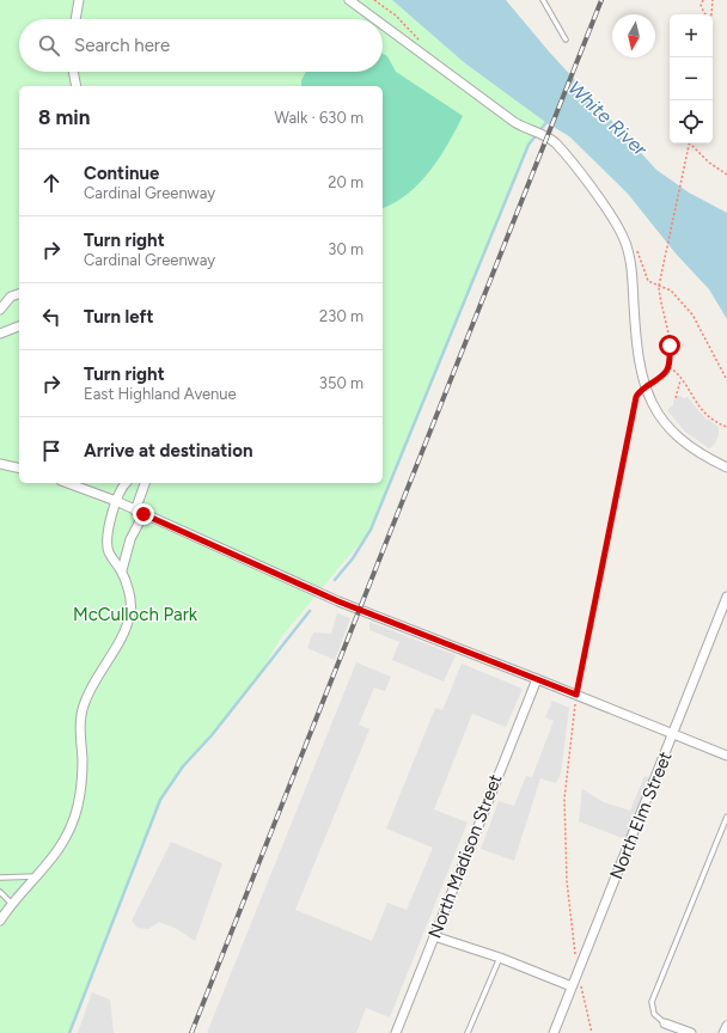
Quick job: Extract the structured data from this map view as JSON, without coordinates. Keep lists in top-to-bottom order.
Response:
{
  "streets": {
    "street": ["North Elm Street", "North Madison Street"]
  },
  "water": ["White River"],
  "parks": ["McCulloch Park"],
  "north": "bottom",
  "page": {
    "map_buttons": ["+", "−"],
    "search": "Search here",
    "heading": ["8 min", "Walk · 630 m"],
    "list": [
      ["Continue", "Cardinal Greenway", "20 m"],
      ["Turn right", "Cardinal Greenway", "30 m"],
      ["Turn left", "230 m"],
      ["Turn right", "East Highland Avenue", "350 m"],
      "Arrive at destination"
    ]
  }
}
